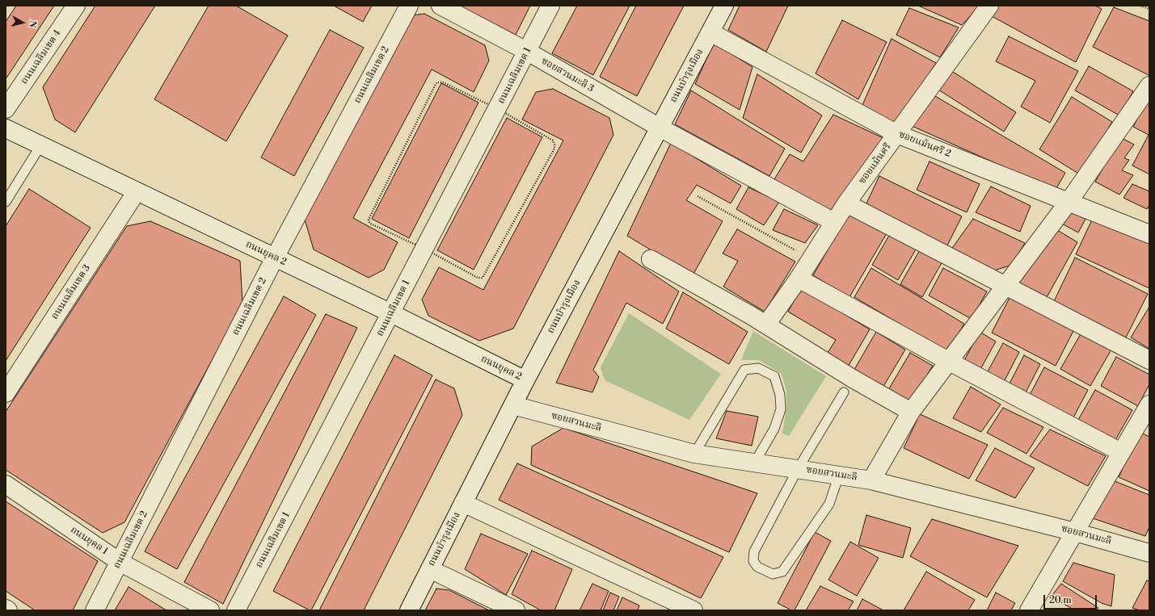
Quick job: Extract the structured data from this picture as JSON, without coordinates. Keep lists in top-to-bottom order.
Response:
{
  "streets": {
    "street": [
      "ถนนเฉลิมเขต 4",
      "ถนนเฉลิมเขต 2",
      "ซอยสวนมะลิ 3",
      "ถนนเฉลิมเขต 1",
      "ถนนบำรุงเมือง",
      "ซอยแม้นศรี 2",
      "ซอยแม้นศรี",
      "ถนนยุคล 2",
      "ถนนเฉลิมเขต 3",
      "ซอยสวนมะลิ",
      "ถนนยุคล 1"
    ]
  },
  "crossings": [
    ["ถนนเฉลิมเขต 2", "ถนนยุคล 2"],
    ["ถนนเฉลิมเขต 2", "ถนนยุคล 1"],
    ["ซอยสวนมะลิ 3", "ถนนเฉลิมเขต 1"],
    ["ซอยสวนมะลิ 3", "ถนนบำรุงเมือง"],
    ["ซอยสวนมะลิ 3", "ซอยแม้นศรี"],
    ["ถนนเฉลิมเขต 1", "ถนนยุคล 2"],
    ["ถนนบำรุงเมือง", "ซอยแม้นศรี 2"],
    ["ถนนบำรุงเมือง", "ถนนยุคล 2"],
    ["ถนนบำรุงเมือง", "ซอยสวนมะลิ"],
    ["ซอยแม้นศรี 2", "ซอยแม้นศรี"],
    ["ถนนยุคล 2", "ถนนเฉลิมเขต 3"]
  ],
  "scale_bar": "20 m",
  "north": "right"
}
